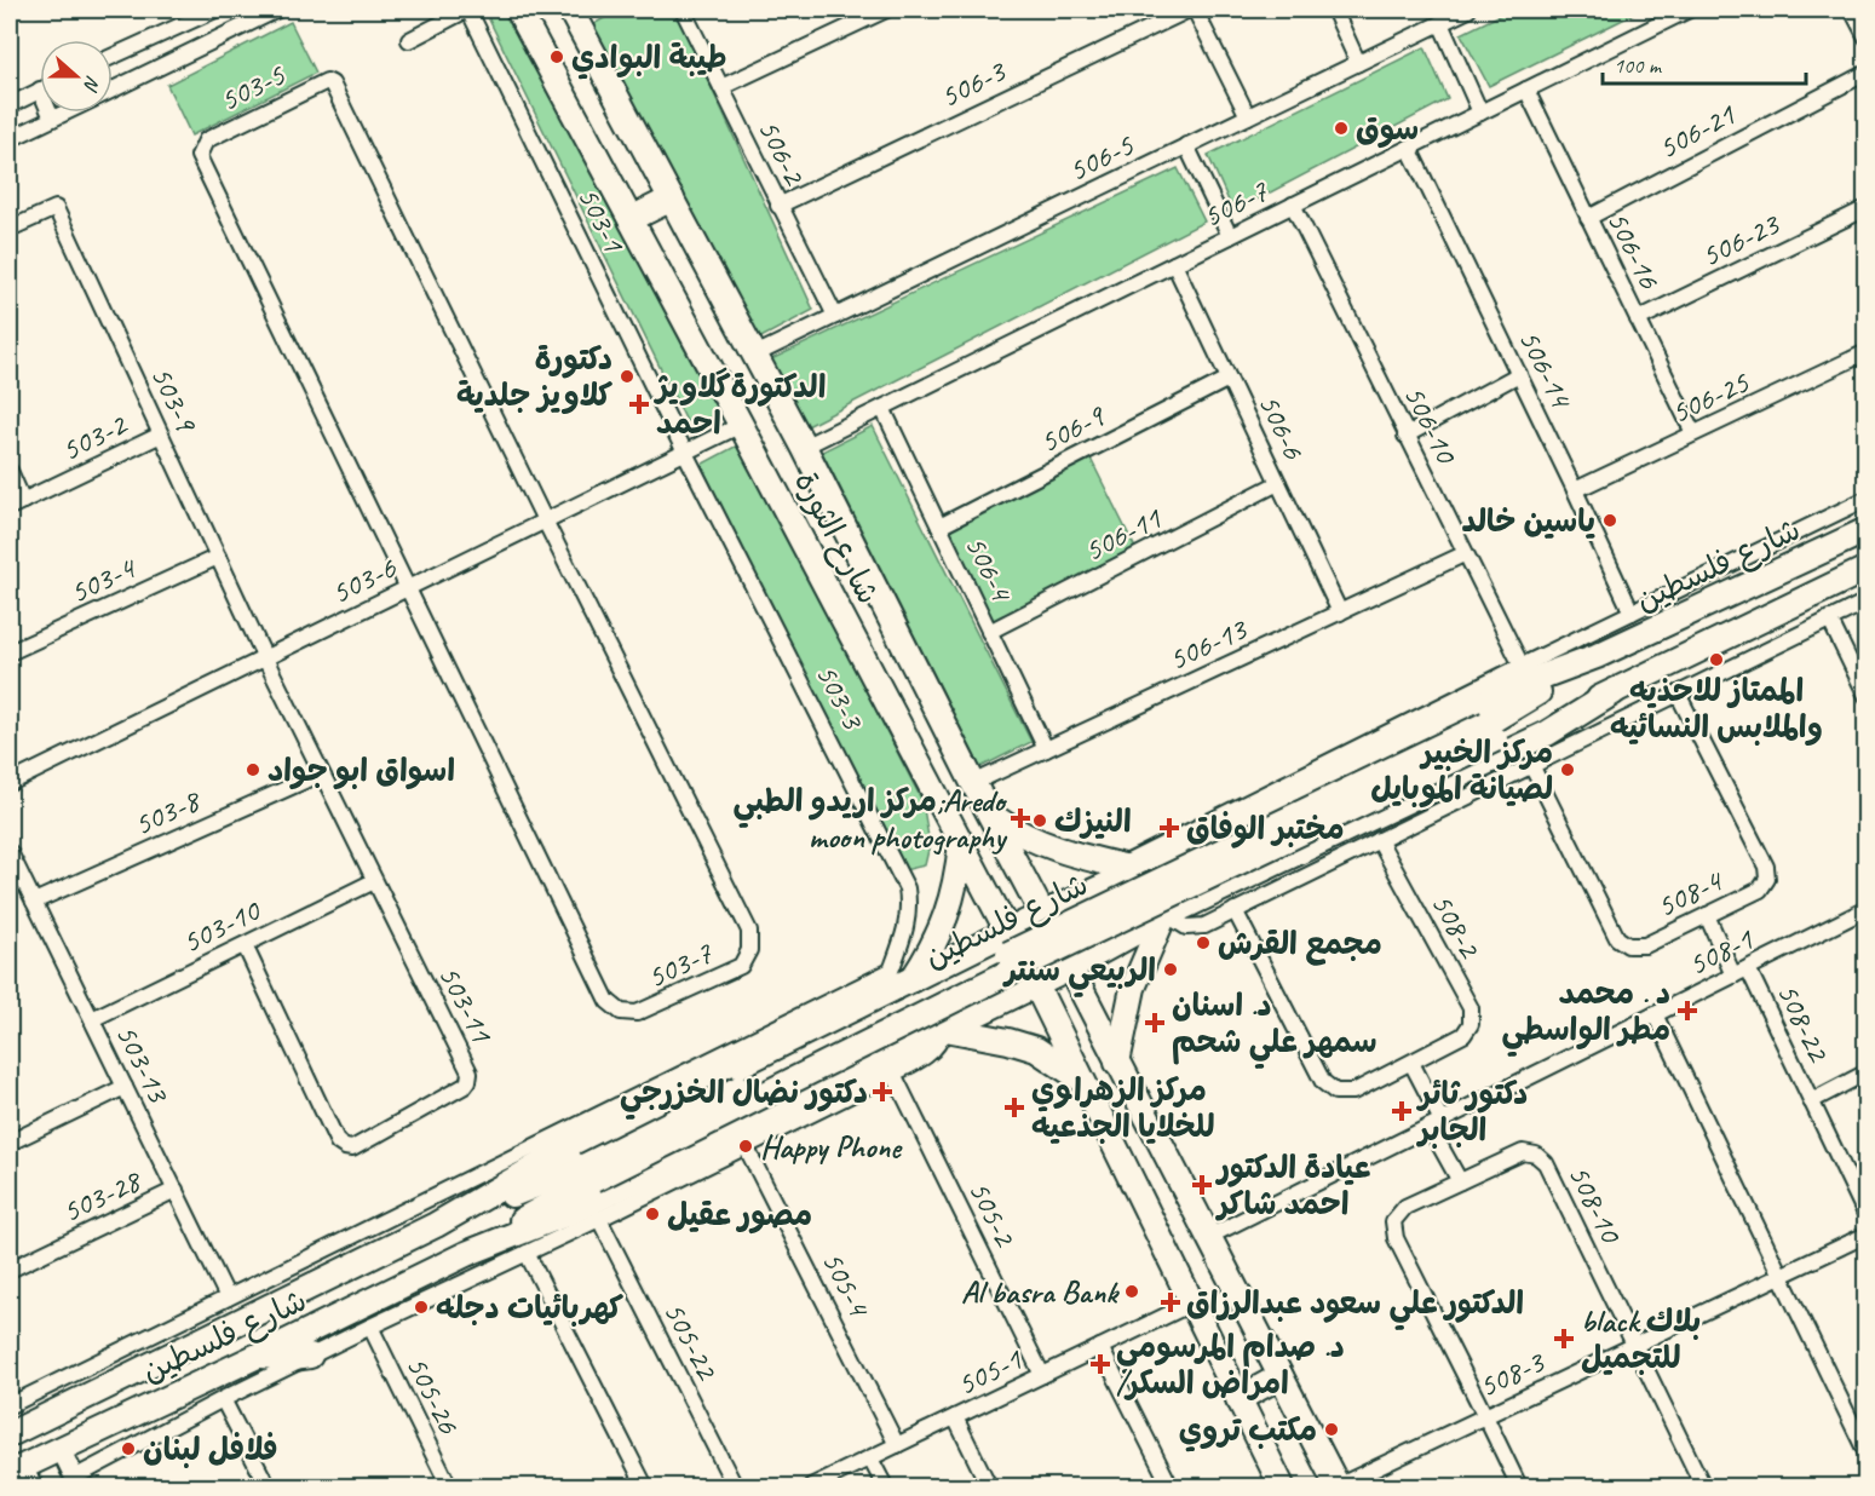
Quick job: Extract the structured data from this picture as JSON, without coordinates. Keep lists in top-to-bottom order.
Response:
{
  "streets": {
    "main road": ["شارع الثورة", "شارع فلسطين"],
    "street": [
      "506-3",
      "503-5",
      "506-21",
      "506-2",
      "506-5",
      "506-7",
      "503-1",
      "506-23",
      "506-16",
      "506-14",
      "506-25",
      "503-9",
      "506-10",
      "506-6",
      "506-9",
      "503-2",
      "506-11",
      "506-4",
      "503-4",
      "503-6",
      "506-13",
      "503-3",
      "503-8",
      "508-4",
      "508-2",
      "503-10",
      "508-1",
      "503-7",
      "503-11",
      "508-22",
      "503-13",
      "503-28",
      "508-10",
      "505-2",
      "505-4",
      "505-22",
      "505-1",
      "508-3",
      "505-26"
    ]
  },
  "crossings": [
    ["506-3", "506-2"],
    ["503-5", "503-6"],
    ["503-5", "503-7"],
    ["506-21", "506-16"],
    ["506-2", "506-5"],
    ["506-5", "شارع الثورة"],
    ["506-7", "506-16"],
    ["506-7", "506-14"],
    ["506-7", "506-10"],
    ["506-7", "506-6"],
    ["506-7", "شارع الثورة"],
    ["506-7", "506-4"],
    ["503-1", "503-6"],
    ["503-1", "503-3"],
    ["506-23", "506-16"],
    ["506-16", "506-25"],
    ["506-14", "506-25"],
    ["503-9", "503-2"],
    ["503-9", "503-4"],
    ["503-9", "503-6"],
    ["503-9", "503-11"],
    ["506-10", "506-13"],
    ["506-6", "506-9"],
    ["506-6", "506-11"],
    ["506-6", "506-13"],
    ["506-9", "506-4"],
    ["506-11", "506-4"],
    ["شارع الثورة", "شارع فلسطين"],
    ["شارع الثورة", "503-6"],
    ["شارع الثورة", "506-13"],
    ["شارع فلسطين", "503-3"],
    ["506-4", "506-13"],
    ["503-6", "503-3"],
    ["503-6", "503-7"],
    ["503-6", "503-11"],
    ["503-8", "503-11"],
    ["503-8", "503-13"],
    ["503-10", "503-11"],
    ["503-10", "503-13"],
    ["508-1", "508-22"],
    ["503-13", "503-28"],
    ["508-10", "508-3"],
    ["505-2", "505-1"],
    ["505-4", "505-1"]
  ],
  "places": {
    "other": [
      "طيبة البوادي",
      "سوق",
      "دكتورة كلاويز جلدية",
      "ياسين خالد",
      "الممتاز للاحذيه والملابس النسائيه",
      "اسواق ابو جواد",
      "مركز الخبير لصيانة الموبايل",
      "النيزك",
      "مجمع القرش",
      "الربيعي سنتر",
      "Happy Phone",
      "مصور عقيل",
      "Al basra Bank",
      "كهربائيات دجله",
      "مكتب تروي",
      "فلافل لبنان"
    ],
    "health": [
      "الدكتورةگلاويژ احمد",
      "مركز اريدو الطبي;Aredo moon photography",
      "مختبر الوفاق",
      "د . محمد مطر الواسطي",
      "د. اسنان سمهر علي شحم",
      "دكتور نضال الخزرجي",
      "مركز الزهراوي للخلايا الجذعيه",
      "دكتور ثائر الجابر",
      "عيادة الدكتور احمد شاكر",
      "الدكتور علي سعود عبدالرزاق",
      "black بلاك للتجميل",
      "د. صدام المرسومي /امراض السكر"
    ]
  },
  "scale_bar": "100 m",
  "north": "right"
}
